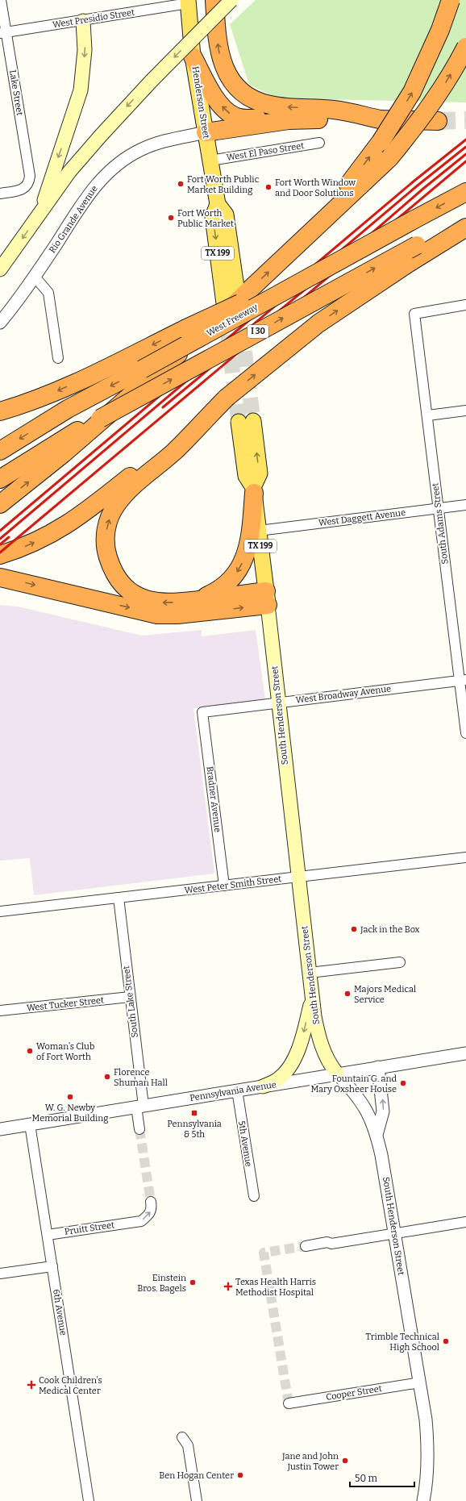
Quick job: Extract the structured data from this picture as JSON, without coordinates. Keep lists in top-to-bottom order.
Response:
{
  "streets": {
    "highway": ["West Freeway", "I 30"],
    "main road": ["Henderson Street", "TX 199", "South Henderson Street"],
    "street": [
      "West Presidio Street",
      "Lake Street",
      "West El Paso Street",
      "Rio Grande Avenue",
      "West Daggett Avenue",
      "South Adams Street",
      "West Broadway Avenue",
      "Bradner Avenue",
      "West Peter Smith Street",
      "South Lake Street",
      "West Tucker Street",
      "Pennsylvania Avenue",
      "5th Avenue",
      "Pruitt Street",
      "6th Avenue",
      "Cooper Street"
    ]
  },
  "crossings": [
    ["West Presidio Street", "Lake Street"],
    ["West Presidio Street", "Henderson Street"],
    ["Henderson Street", "West El Paso Street"],
    ["Henderson Street", "Rio Grande Avenue"],
    ["West Daggett Avenue", "South Adams Street"],
    ["West Daggett Avenue", "South Henderson Street"],
    ["South Adams Street", "West Broadway Avenue"],
    ["West Broadway Avenue", "South Henderson Street"],
    ["West Broadway Avenue", "Bradner Avenue"],
    ["South Henderson Street", "West Peter Smith Street"],
    ["South Henderson Street", "Pennsylvania Avenue"],
    ["South Henderson Street", "Cooper Street"],
    ["Bradner Avenue", "West Peter Smith Street"],
    ["West Peter Smith Street", "South Lake Street"],
    ["South Lake Street", "West Tucker Street"],
    ["South Lake Street", "Pennsylvania Avenue"],
    ["Pennsylvania Avenue", "5th Avenue"],
    ["Pennsylvania Avenue", "6th Avenue"],
    ["Pruitt Street", "6th Avenue"]
  ],
  "one_way": ["Pruitt Street"],
  "places": {
    "other": [
      "Fort Worth Public Market Building",
      "Fort Worth Window and Door Solutions",
      "Fort Worth Public Market",
      "Jack in the Box",
      "Majors Medical Service",
      "Woman's Club of Fort Worth",
      "Florence Shuman Hall",
      "Fountain G. and Mary Oxsheer House",
      "W. G. Newby Memorial Building",
      "Einstein Bros. Bagels",
      "Trimble Technical High School",
      "Jane and John Justin Tower",
      "Ben Hogan Center"
    ],
    "transit": ["Pennsylvania & 5th"],
    "health": ["Texas Health Harris Methodist Hospital", "Cook Children's Medical Center"]
  },
  "scale_bar": "50 m"
}
